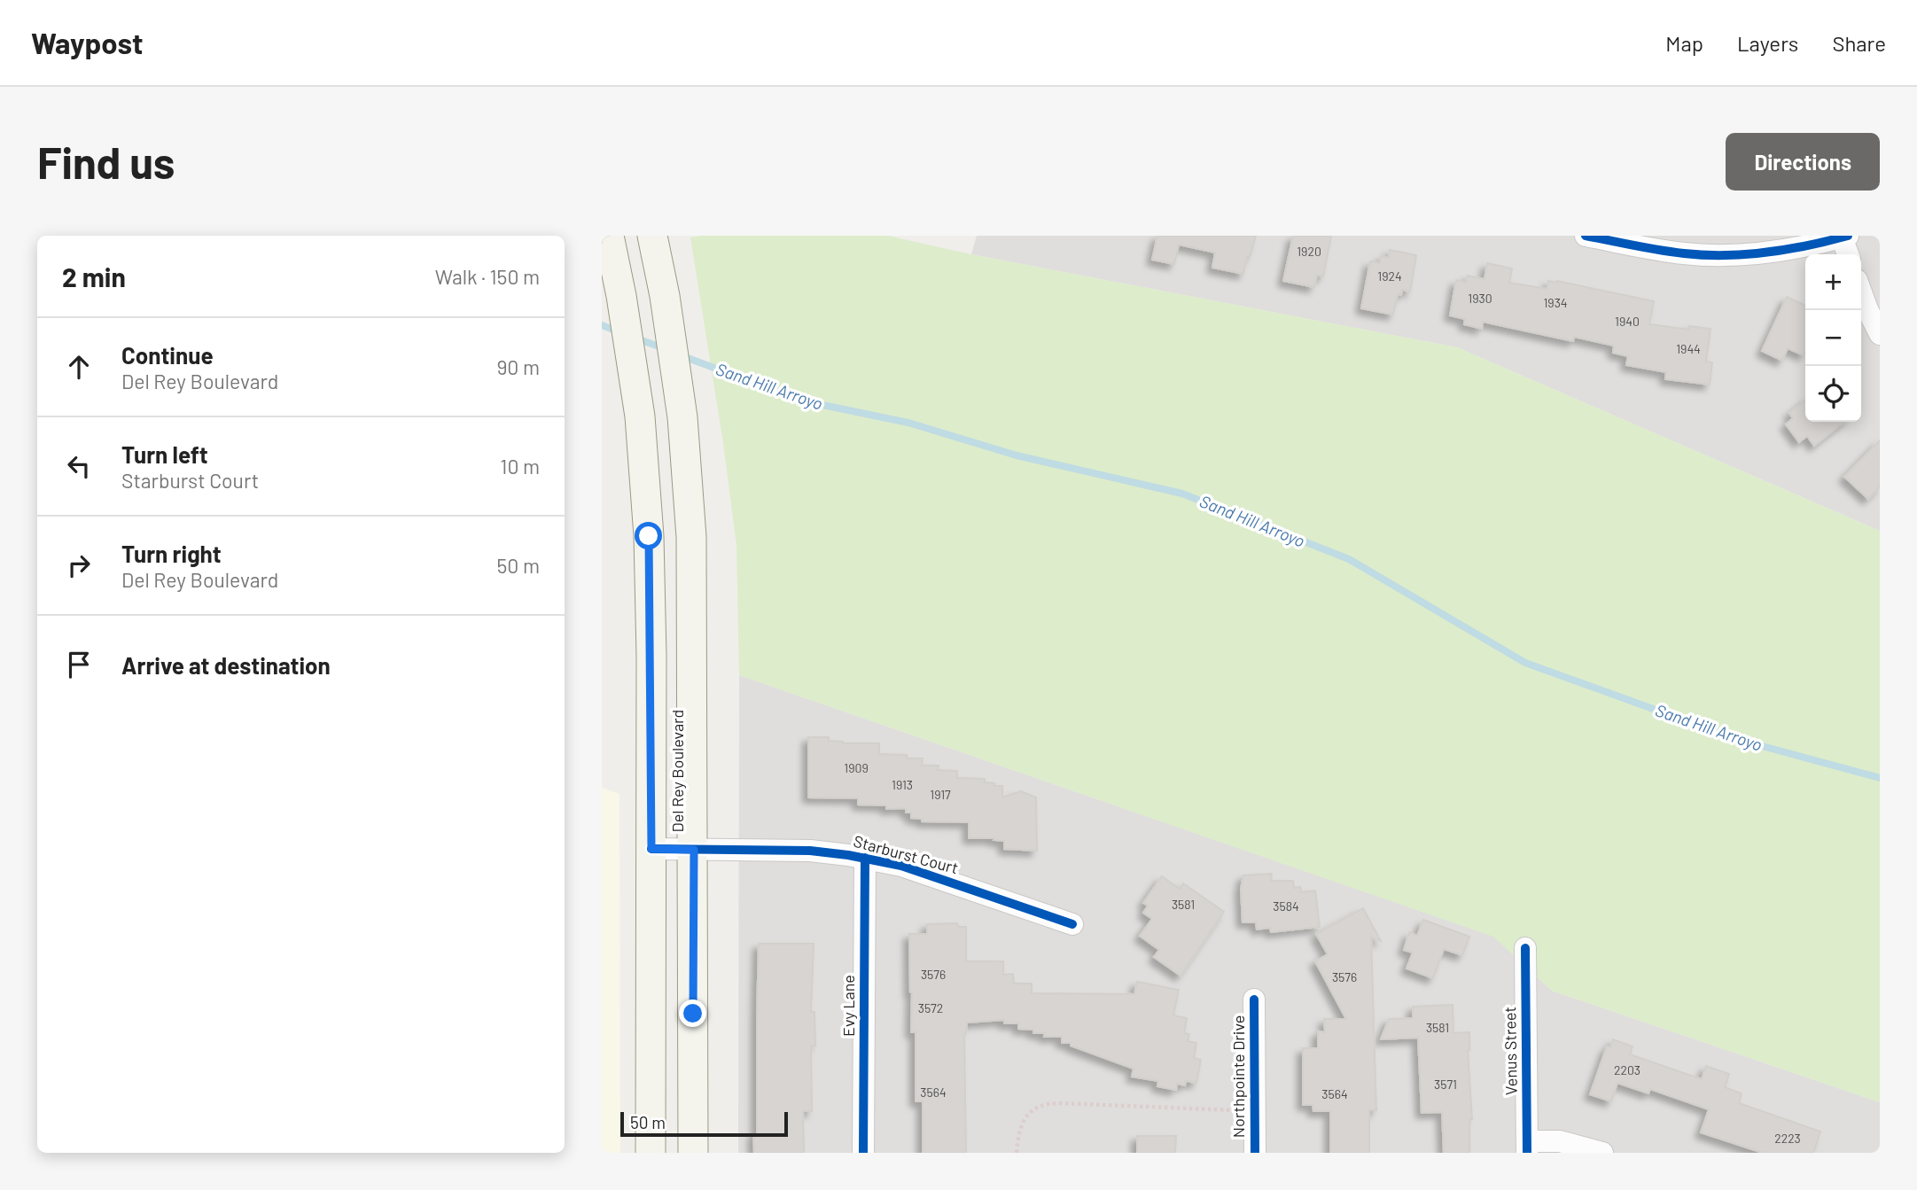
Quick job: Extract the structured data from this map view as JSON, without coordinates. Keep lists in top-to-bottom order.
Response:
{
  "streets": {
    "main road": ["Del Rey Boulevard"],
    "street": [
      "Starburst Court",
      "Evy Lane",
      "Venus Street",
      "Northpointe Drive"
    ]
  },
  "crossings": [
    ["Del Rey Boulevard", "Starburst Court"],
    ["Starburst Court", "Evy Lane"]
  ],
  "water": ["Sand Hill Arroyo"],
  "house_numbers": [
    "1920",
    "1924",
    "1930",
    "1934",
    "1940",
    "1944",
    "1909",
    "1913",
    "1917",
    "3581",
    "3584",
    "3576",
    "3576",
    "3572",
    "3581",
    "2203",
    "3571",
    "3564",
    "3564",
    "2223"
  ],
  "scale_bar": "50 m",
  "page": {
    "header": "Waypost",
    "nav": ["Map", "Layers", "Share"],
    "buttons": "Directions",
    "title": "Find us",
    "heading": ["2 min", "Walk · 150 m"],
    "map_buttons": ["+", "−"],
    "list": [
      ["Continue", "Del Rey Boulevard", "90 m"],
      ["Turn left", "Starburst Court", "10 m"],
      ["Turn right", "Del Rey Boulevard", "50 m"],
      "Arrive at destination"
    ],
    "scale": "50 m"
  }
}
